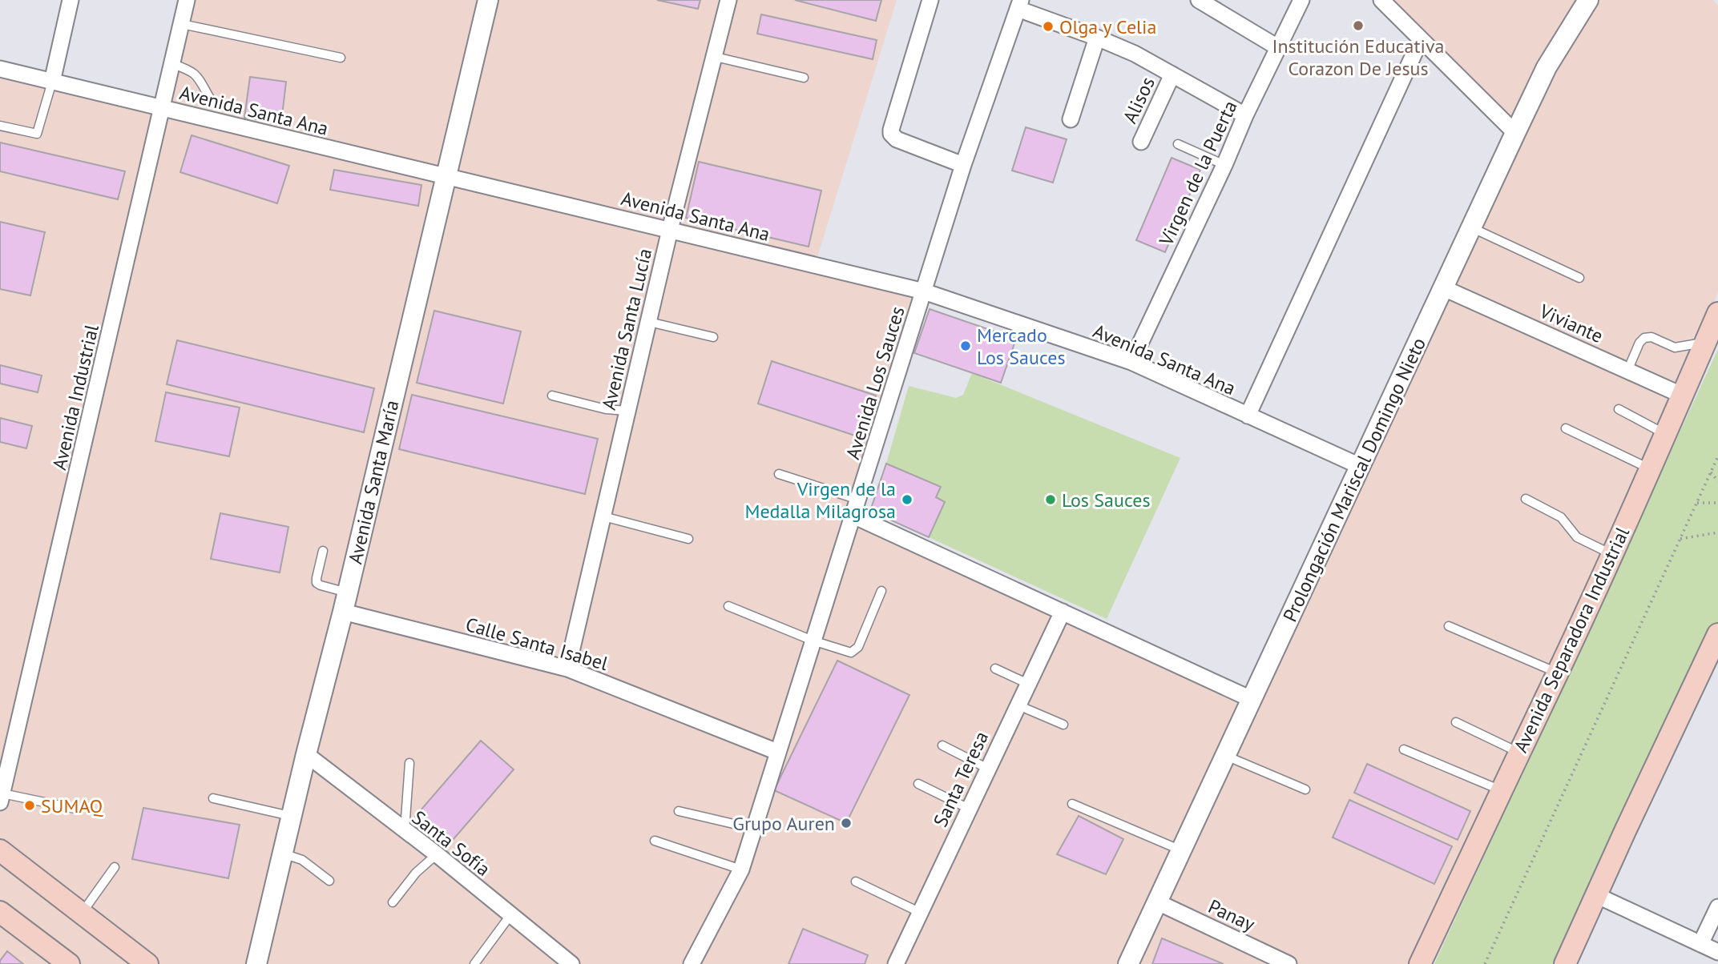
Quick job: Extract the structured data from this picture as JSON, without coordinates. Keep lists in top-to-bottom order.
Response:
{
  "streets": {
    "main road": ["Avenida Separadora Industrial"],
    "street": [
      "Alisos",
      "Avenida Santa Ana",
      "Virgen de la Puerta",
      "Viviante",
      "Avenida Santa Lucía",
      "Avenida Los Sauces",
      "Avenida Industrial",
      "Prolongación Mariscal Domingo Nieto",
      "Avenida Santa María",
      "Calle Santa Isabel",
      "Santa Teresa",
      "Santa Sofía",
      "Panay"
    ]
  },
  "crossings": [
    ["Avenida Santa Ana", "Virgen de la Puerta"],
    ["Avenida Santa Ana", "Avenida Santa Lucía"],
    ["Avenida Santa Ana", "Avenida Los Sauces"],
    ["Avenida Santa Ana", "Avenida Industrial"],
    ["Avenida Santa Ana", "Prolongación Mariscal Domingo Nieto"],
    ["Avenida Santa Ana", "Avenida Santa María"],
    ["Viviante", "Prolongación Mariscal Domingo Nieto"],
    ["Viviante", "Avenida Separadora Industrial"],
    ["Avenida Santa Lucía", "Calle Santa Isabel"],
    ["Avenida Los Sauces", "Calle Santa Isabel"],
    ["Prolongación Mariscal Domingo Nieto", "Panay"],
    ["Avenida Santa María", "Calle Santa Isabel"],
    ["Avenida Santa María", "Santa Sofía"]
  ],
  "places": [
    "Institución Educativa Corazon De Jesus",
    "Olga y Celia",
    "Mercado Los Sauces",
    "Virgen de la Medalla Milagrosa",
    "Los Sauces",
    "SUMAQ",
    "Grupo Auren"
  ]
}
